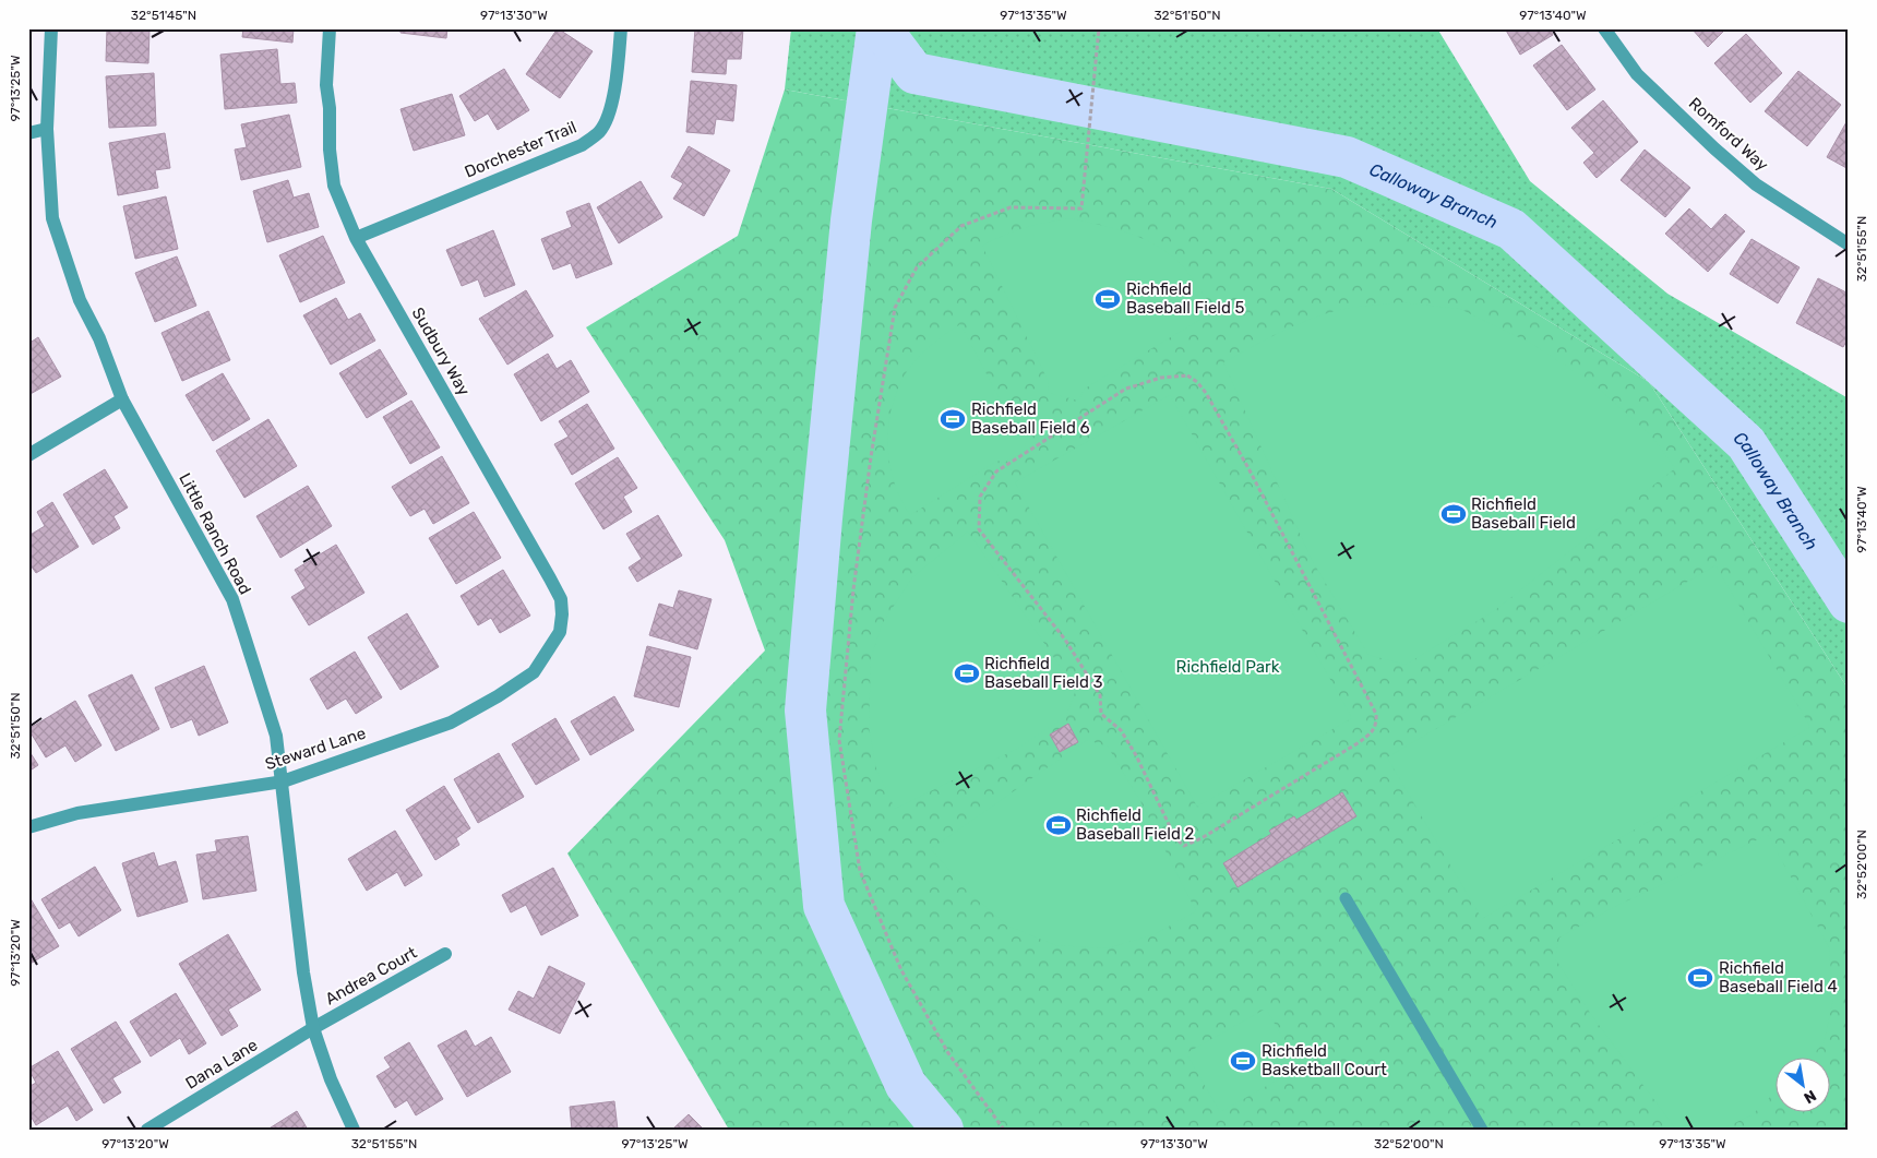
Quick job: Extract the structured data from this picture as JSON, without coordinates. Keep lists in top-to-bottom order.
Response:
{
  "streets": {
    "street": [
      "Romford Way",
      "Dorchester Trail",
      "Sudbury Way",
      "Little Ranch Road",
      "Steward Lane",
      "Andrea Court",
      "Dana Lane"
    ]
  },
  "crossings": [
    ["Dorchester Trail", "Sudbury Way"],
    ["Sudbury Way", "Steward Lane"],
    ["Little Ranch Road", "Steward Lane"],
    ["Little Ranch Road", "Andrea Court"],
    ["Little Ranch Road", "Dana Lane"],
    ["Andrea Court", "Dana Lane"]
  ],
  "water": ["Calloway Branch"],
  "parks": ["Richfield Park"],
  "places": {
    "sports": [
      "Richfield Baseball Field 5",
      "Richfield Baseball Field 6",
      "Richfield Baseball Field",
      "Richfield Baseball Field 3",
      "Richfield Baseball Field 2",
      "Richfield Baseball Field 4",
      "Richfield Basketball Court"
    ]
  },
  "north": "bottom right",
  "coordinates": [
    "32°51'45\"N",
    "97°13'30\"W",
    "97°13'35\"W",
    "32°51'50\"N",
    "97°13'40\"W",
    "97°13'25\"W",
    "32°51'55\"N",
    "32°52'00\"N",
    "97°13'20\"W"
  ]
}
